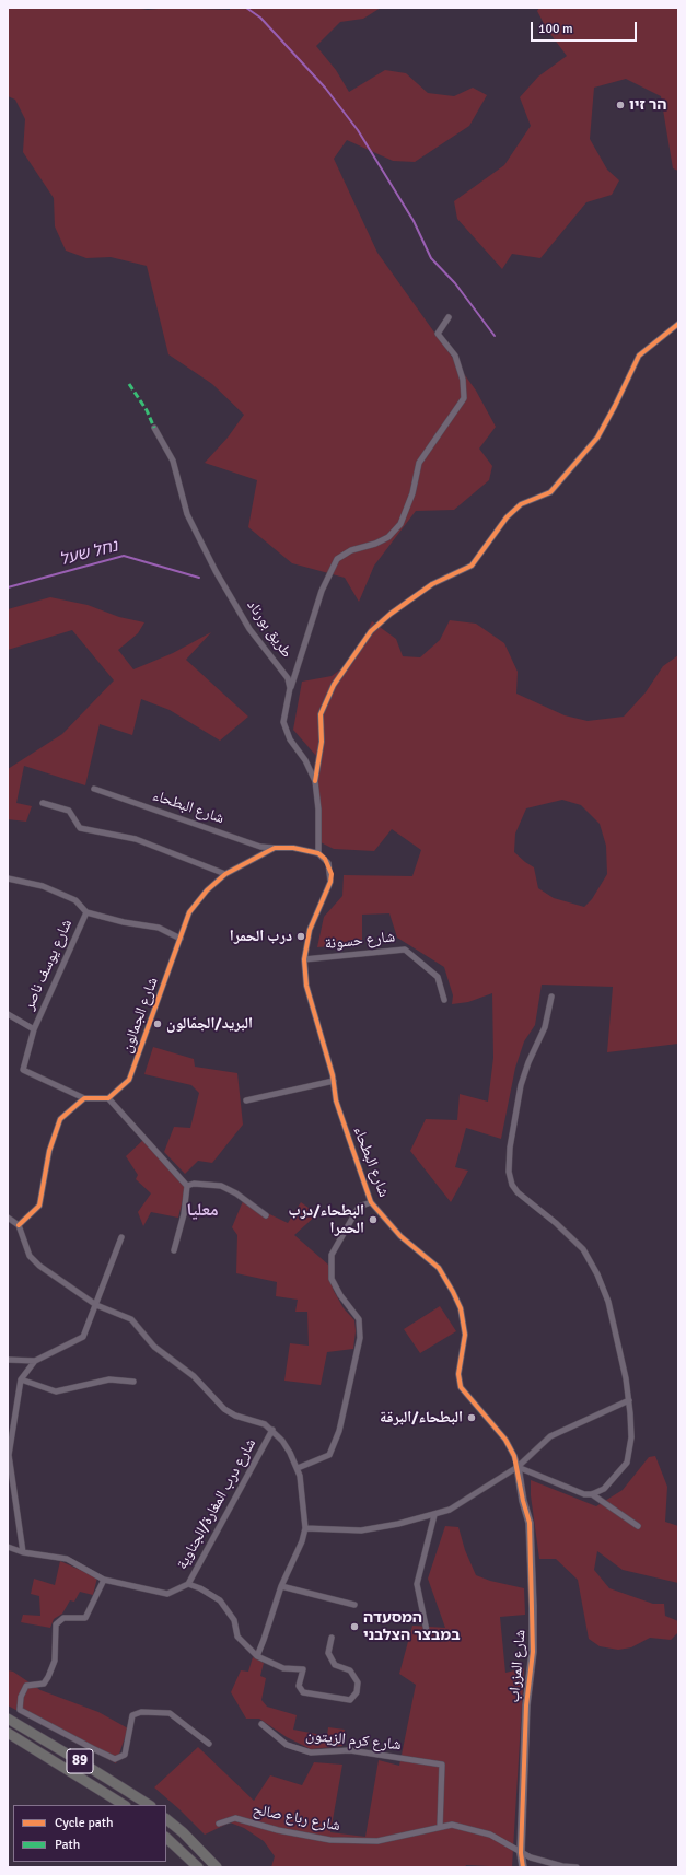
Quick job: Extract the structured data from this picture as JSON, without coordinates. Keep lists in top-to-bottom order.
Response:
{
  "streets": {
    "highway": ["89"],
    "street": [
      "طريق بورناد",
      "شارع البطحاء",
      "شارع حسونة",
      "شارع يوسف ناصر",
      "شارع الجمالون",
      "شارع درب المغارة/الجناوية",
      "شارع المزراب",
      "شارع كرم الزيتون",
      "شارع رباع صالح"
    ]
  },
  "crossings": [
    ["شارع البطحاء", "شارع حسونة"],
    ["شارع البطحاء", "شارع الجمالون"],
    ["شارع البطحاء", "شارع المزراب"],
    ["شارع يوسف ناصر", "شارع الجمالون"],
    ["شارع المزراب", "شارع رباع صالح"],
    ["شارع كرم الزيتون", "شارع رباع صالح"]
  ],
  "districts": ["معليا"],
  "water": ["נחל שעל"],
  "places": [
    "הר זיו",
    "درب الحمرا",
    "البريد/الجمّالون",
    "البطحاء/درب الحمرا",
    "البطحاء/البرقة",
    "המסעדה במבצר הצלבני"
  ],
  "legend": ["Cycle path", "Path"],
  "scale_bar": "100 m"
}
